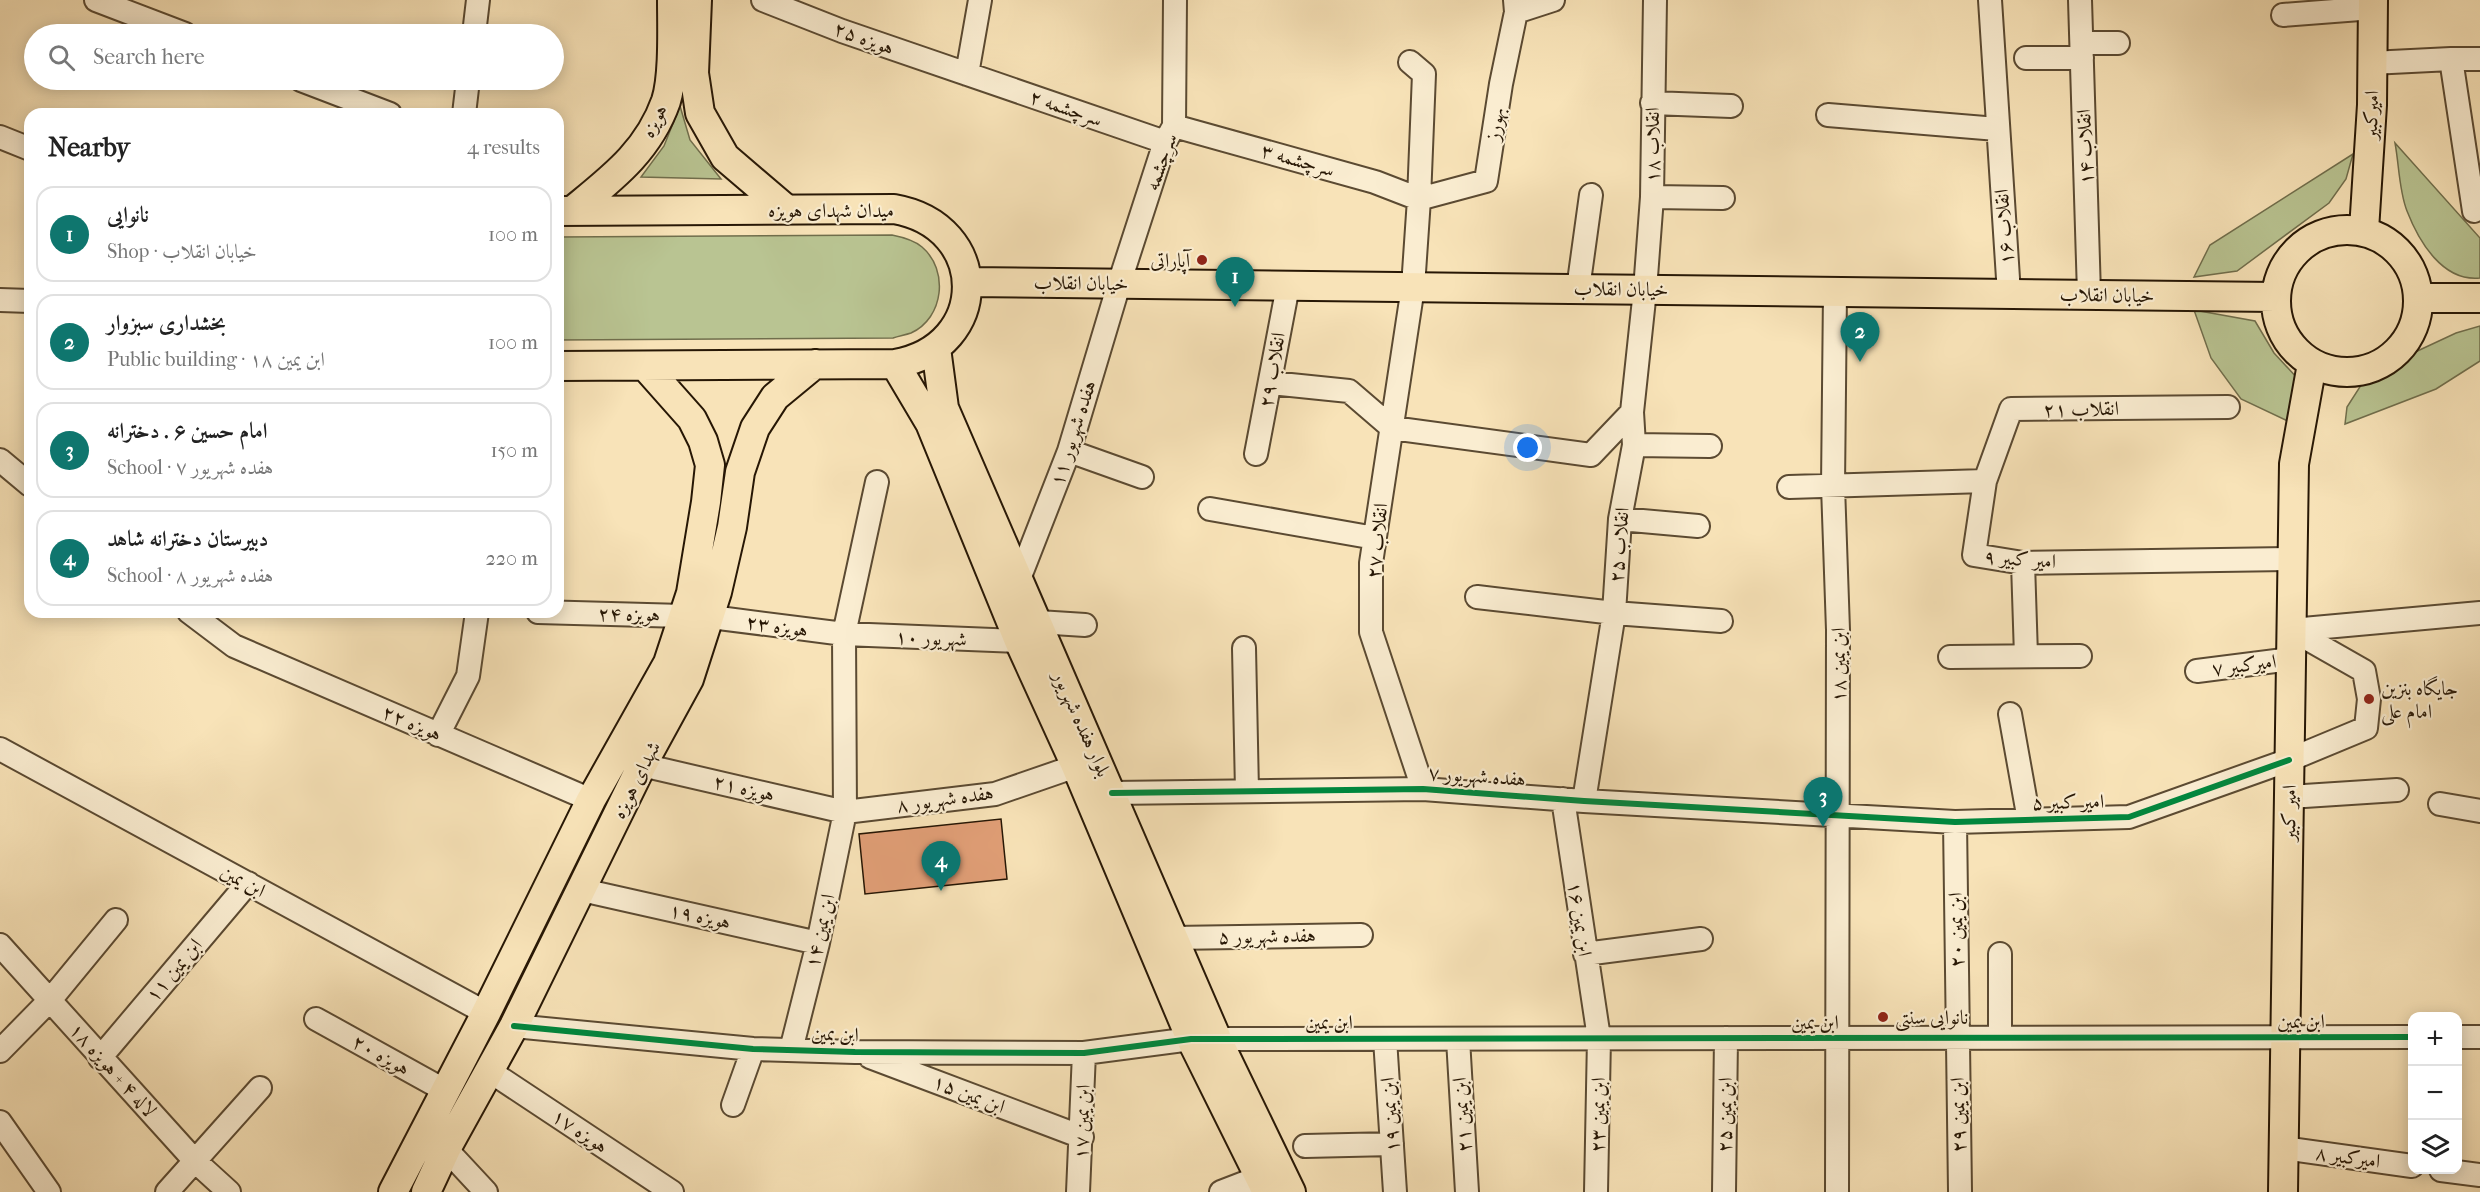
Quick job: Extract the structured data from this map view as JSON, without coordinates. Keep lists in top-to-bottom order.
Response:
{
  "streets": {
    "main road": [
      "امیرکبیر",
      "هویزه",
      "میدان شهدای هویزه",
      "خیابان انقلاب",
      "بلوار هفده شهریور",
      "شهدای هویزه",
      "امیر کبیر"
    ],
    "street": [
      "هویزه ۲۵",
      "سرچشمه ۲",
      "بهورز",
      "انقلاب ۱۸",
      "انقلاب ۱۴",
      "سرچشمه ۳",
      "سرچشمه",
      "انقلاب ۱۶",
      "انقلاب ۲۹",
      "انقلاب ۲۱",
      "هفده شهریور ۱۱",
      "انقلاب ۲۷",
      "انقلاب ۲۵",
      "امیر کبیر ۹",
      "هویزه ۲۴",
      "هویزه ۲۳",
      "شهریور ۱۰",
      "ابن یمین ۱۸",
      "امیرکبیر ۷",
      "هویزه ۲۲",
      "هفده شهریور ۷",
      "هویزه ۲۱",
      "هفده شهریور ۸",
      "امیر کبیر ۵",
      "ابن یمین",
      "هویزه ۱۹",
      "ابن یمین ۱۶",
      "ابن یمین ۲۰",
      "ابن یمین ۱۴",
      "هفده شهریور ۵",
      "ابن یمین ۱۱",
      "هویزه ۲۰",
      "لاله ۴ + هویزه ۱۸",
      "ابن یمین ۱۵",
      "ابن یمین ۱۹",
      "ابن یمین ۲۱",
      "ابن یمین ۲۳",
      "ابن یمین ۲۵",
      "ابن یمین ۲۹",
      "ابن یمین ۱۷",
      "هویزه ۱۷",
      "امیرکبیر ۸"
    ]
  },
  "crossings": [
    ["هویزه ۲۵", "سرچشمه ۲"],
    ["سرچشمه ۲", "سرچشمه ۳"],
    ["سرچشمه ۲", "سرچشمه"],
    ["امیرکبیر", "خیابان انقلاب"],
    ["امیرکبیر", "امیر کبیر"],
    ["هویزه", "میدان شهدای هویزه"],
    ["بهورز", "سرچشمه ۳"],
    ["بهورز", "انقلاب ۲۷"],
    ["انقلاب ۱۸", "خیابان انقلاب"],
    ["انقلاب ۱۸", "انقلاب ۲۵"],
    ["انقلاب ۱۴", "خیابان انقلاب"],
    ["سرچشمه ۳", "سرچشمه"],
    ["سرچشمه ۳", "انقلاب ۲۷"],
    ["سرچشمه", "خیابان انقلاب"],
    ["سرچشمه", "هفده شهریور ۱۱"],
    ["میدان شهدای هویزه", "خیابان انقلاب"],
    ["میدان شهدای هویزه", "بلوار هفده شهریور"],
    ["میدان شهدای هویزه", "شهدای هویزه"],
    ["انقلاب ۱۶", "خیابان انقلاب"],
    ["خیابان انقلاب", "انقلاب ۲۹"],
    ["خیابان انقلاب", "هفده شهریور ۱۱"],
    ["خیابان انقلاب", "انقلاب ۲۷"],
    ["خیابان انقلاب", "انقلاب ۲۵"],
    ["خیابان انقلاب", "ابن یمین ۱۸"],
    ["خیابان انقلاب", "امیر کبیر"],
    ["انقلاب ۲۱", "امیر کبیر ۹"],
    ["هفده شهریور ۱۱", "بلوار هفده شهریور"],
    ["انقلاب ۲۷", "هفده شهریور ۷"],
    ["انقلاب ۲۵", "هفده شهریور ۷"],
    ["انقلاب ۲۵", "ابن یمین ۱۶"],
    ["امیر کبیر ۹", "امیر کبیر"],
    ["هویزه ۲۴", "هویزه ۲۳"],
    ["هویزه ۲۴", "شهدای هویزه"],
    ["هویزه ۲۳", "شهریور ۱۰"],
    ["هویزه ۲۳", "شهدای هویزه"],
    ["هویزه ۲۳", "ابن یمین ۱۴"],
    ["شهریور ۱۰", "بلوار هفده شهریور"],
    ["شهریور ۱۰", "ابن یمین ۱۴"],
    ["ابن یمین ۱۸", "هفده شهریور ۷"],
    ["ابن یمین ۱۸", "امیر کبیر ۵"],
    ["ابن یمین ۱۸", "ابن یمین"],
    ["امیرکبیر ۷", "امیر کبیر"],
    ["هویزه ۲۲", "شهدای هویزه"],
    ["بلوار هفده شهریور", "هفده شهریور ۷"],
    ["بلوار هفده شهریور", "هفده شهریور ۸"],
    ["بلوار هفده شهریور", "ابن یمین"],
    ["بلوار هفده شهریور", "هفده شهریور ۵"],
    ["هفده شهریور ۷", "امیر کبیر ۵"],
    ["هفده شهریور ۷", "ابن یمین ۱۶"],
    ["شهدای هویزه", "هویزه ۲۱"],
    ["شهدای هویزه", "ابن یمین"],
    ["شهدای هویزه", "هویزه ۱۹"],
    ["شهدای هویزه", "هویزه ۲۰"],
    ["شهدای هویزه", "هویزه ۱۷"],
    ["هویزه ۲۱", "هفده شهریور ۸"],
    ["هویزه ۲۱", "ابن یمین ۱۴"],
    ["هفده شهریور ۸", "ابن یمین ۱۴"],
    ["امیر کبیر ۵", "امیر کبیر"],
    ["امیر کبیر ۵", "ابن یمین ۲۰"],
    ["امیر کبیر", "ابن یمین"],
    ["امیر کبیر", "امیرکبیر ۸"],
    ["ابن یمین", "ابن یمین ۱۶"],
    ["ابن یمین", "ابن یمین ۲۰"],
    ["ابن یمین", "ابن یمین ۱۴"],
    ["ابن یمین", "ابن یمین ۱۱"],
    ["ابن یمین", "ابن یمین ۱۵"],
    ["ابن یمین", "ابن یمین ۱۹"],
    ["ابن یمین", "ابن یمین ۲۱"],
    ["ابن یمین", "ابن یمین ۲۳"],
    ["ابن یمین", "ابن یمین ۲۵"],
    ["ابن یمین", "ابن یمین ۲۹"],
    ["ابن یمین", "ابن یمین ۱۷"],
    ["هویزه ۱۹", "ابن یمین ۱۴"],
    ["ابن یمین ۱۶", "ابن یمین ۲۳"],
    ["ابن یمین ۲۰", "ابن یمین ۲۹"],
    ["ابن یمین ۱۱", "لاله ۴ + هویزه ۱۸"],
    ["ابن یمین ۱۵", "ابن یمین ۱۷"]
  ],
  "places": ["آپاراتی", "جایگاه بنزین امام علی", "نانوایی سنتی"],
  "page": {
    "search": "Search here",
    "heading": ["Nearby", "4 results"],
    "list": [
      {
        "mark": "1",
        "name": "نانوایی",
        "note": "Shop · خیابان انقلاب",
        "value": "100 m"
      },
      {
        "mark": "2",
        "name": "بخشداری سبزوار",
        "note": "Public building · ابن یمین ۱۸",
        "value": "100 m"
      },
      {
        "mark": "3",
        "name": "امام حسین ۶ . دخترانه",
        "note": "School · هفده شهریور ۷",
        "value": "150 m"
      },
      {
        "mark": "4",
        "name": "دبیرستان دخترانه شاهد",
        "note": "School · هفده شهریور ۸",
        "value": "220 m"
      }
    ],
    "pins": [
      "1",
      "2",
      "3",
      "4"
    ],
    "map_buttons": ["+", "−"]
  }
}
